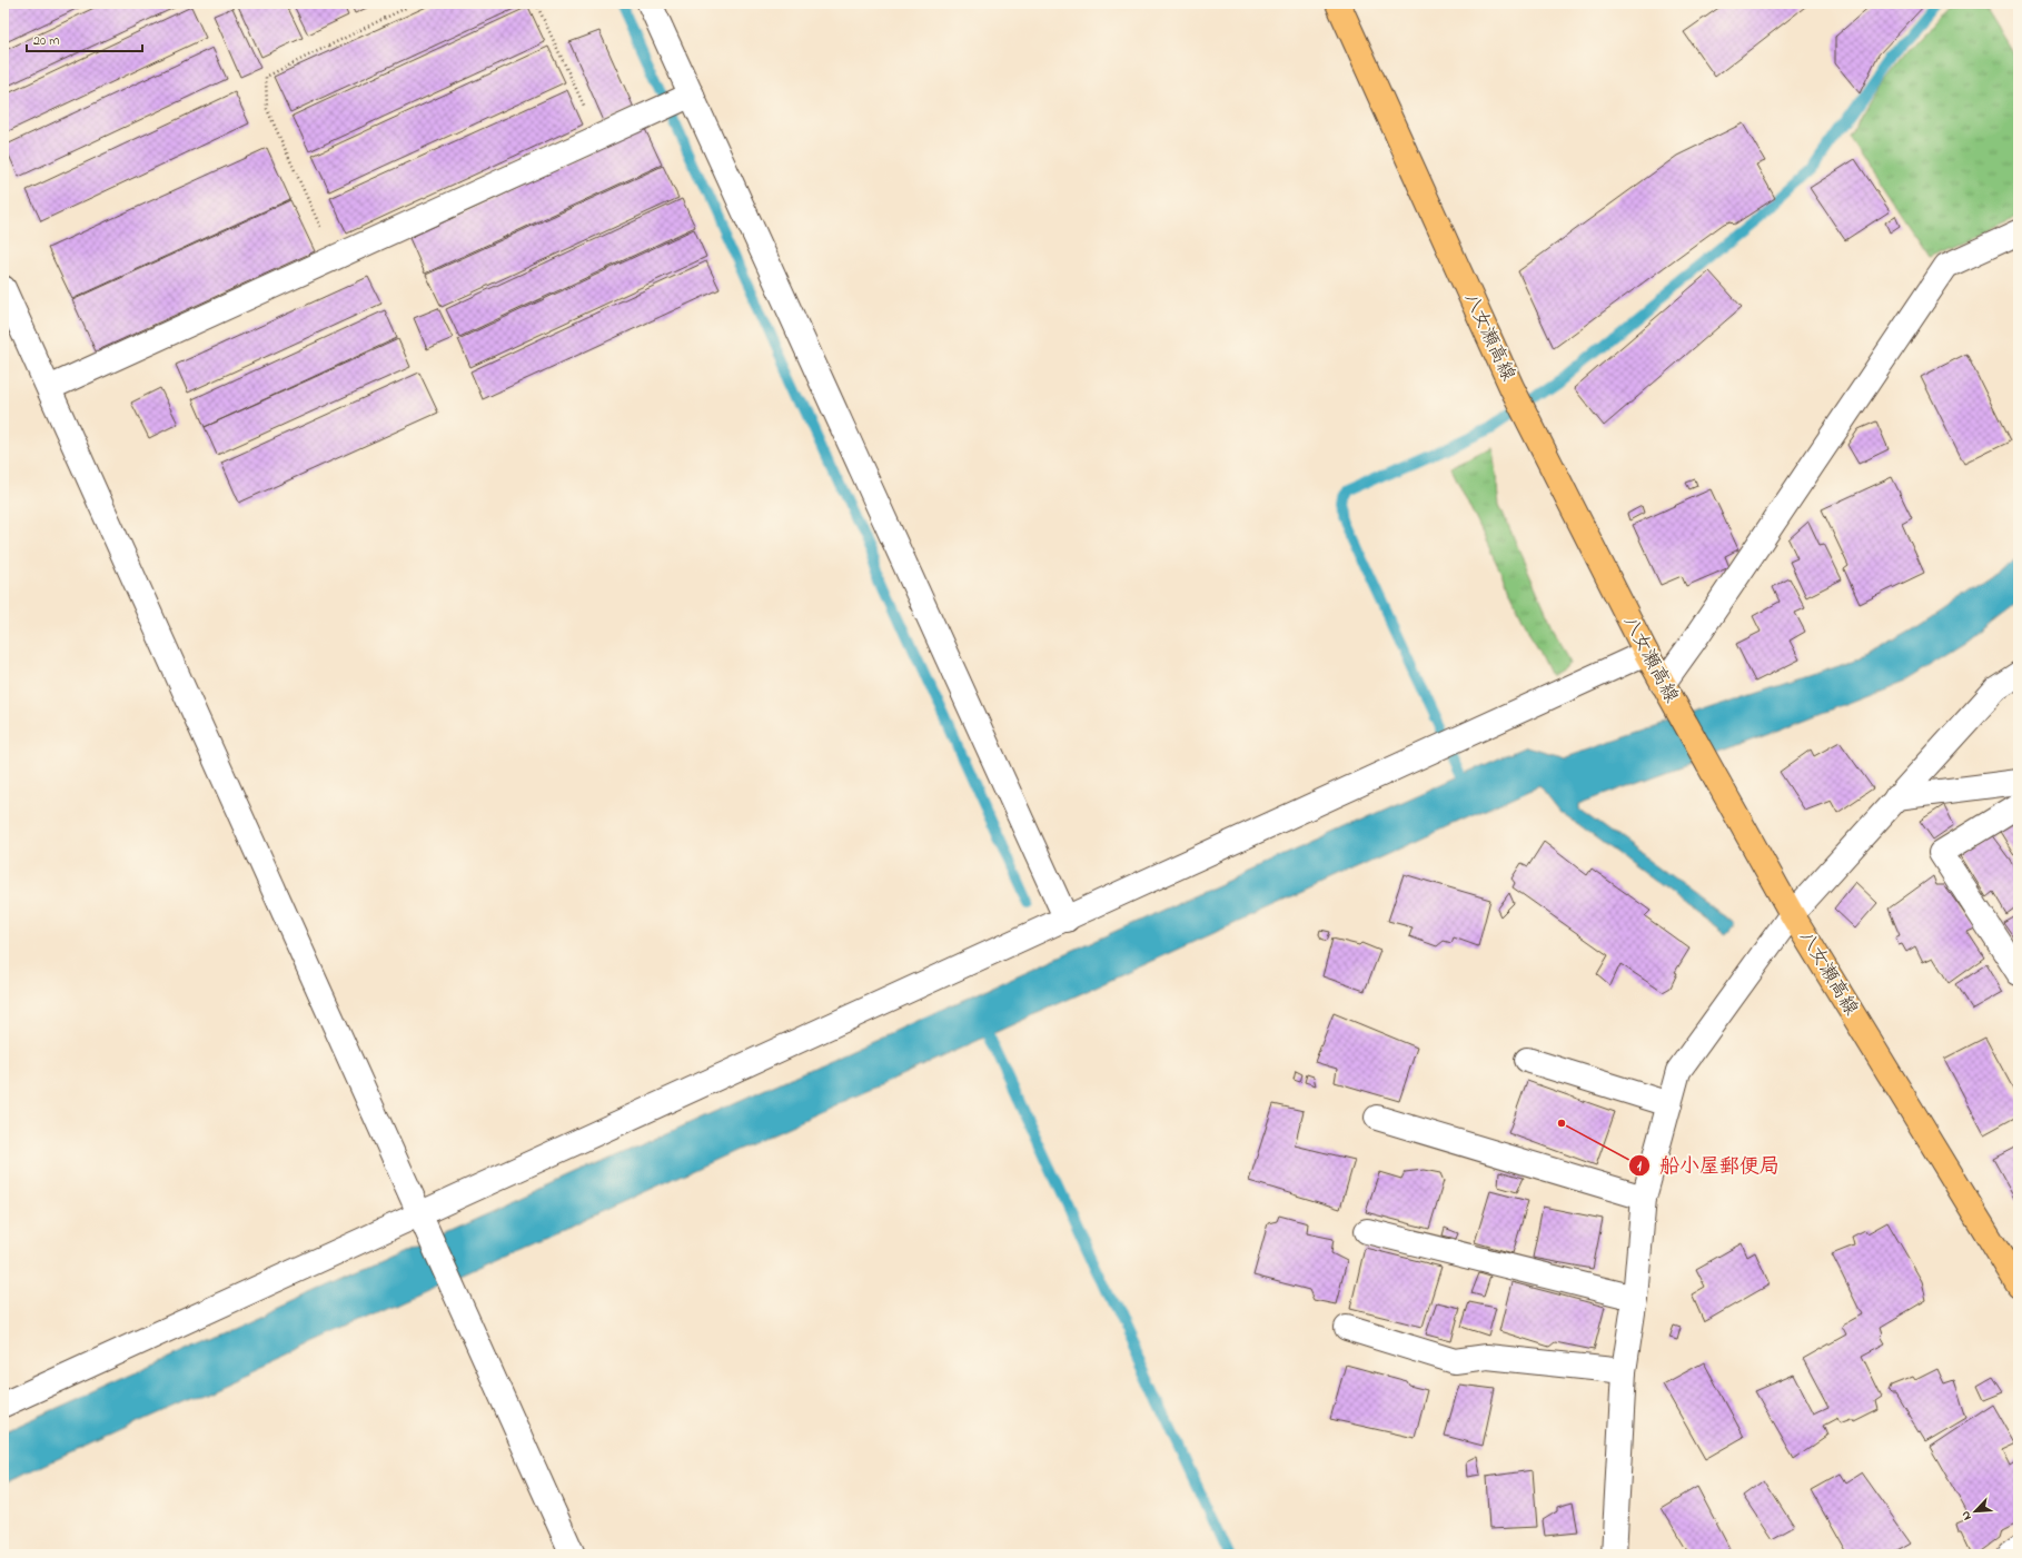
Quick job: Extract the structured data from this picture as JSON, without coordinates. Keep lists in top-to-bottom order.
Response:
{
  "streets": {
    "main road": ["八女瀬高線"]
  },
  "places": ["船小屋郵便局"],
  "scale_bar": "20 m",
  "north": "bottom left"
}
